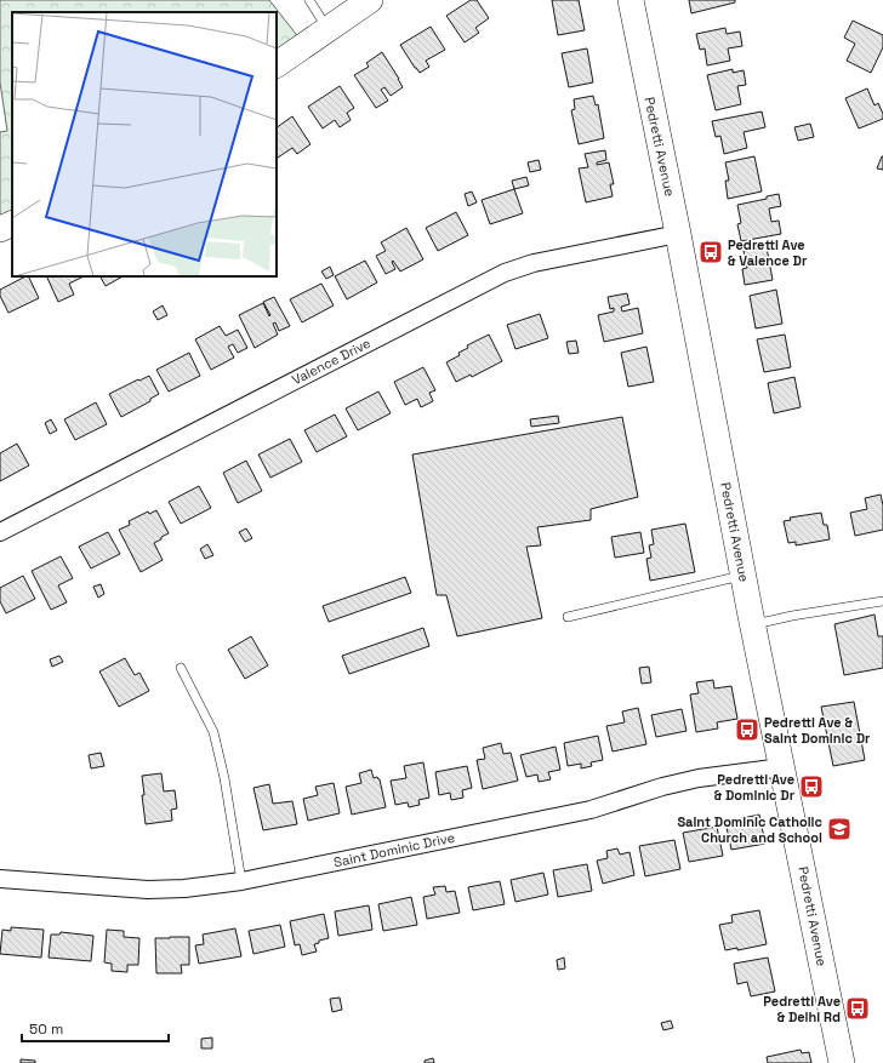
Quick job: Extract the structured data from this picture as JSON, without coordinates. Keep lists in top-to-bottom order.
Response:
{
  "streets": {
    "street": ["Pedretti Avenue", "Valence Drive", "Saint Dominic Drive"]
  },
  "crossings": [
    ["Pedretti Avenue", "Valence Drive"],
    ["Pedretti Avenue", "Saint Dominic Drive"]
  ],
  "places": {
    "bus stop": [
      "Pedretti Ave & Valence Dr",
      "Pedretti Ave & Saint Dominic Dr",
      "Pedretti Ave & Dominic Dr",
      "Pedretti Ave & Delhi Rd"
    ],
    "school or university": ["Saint Dominic Catholic Church and School"]
  },
  "scale_bar": "50 m"
}
